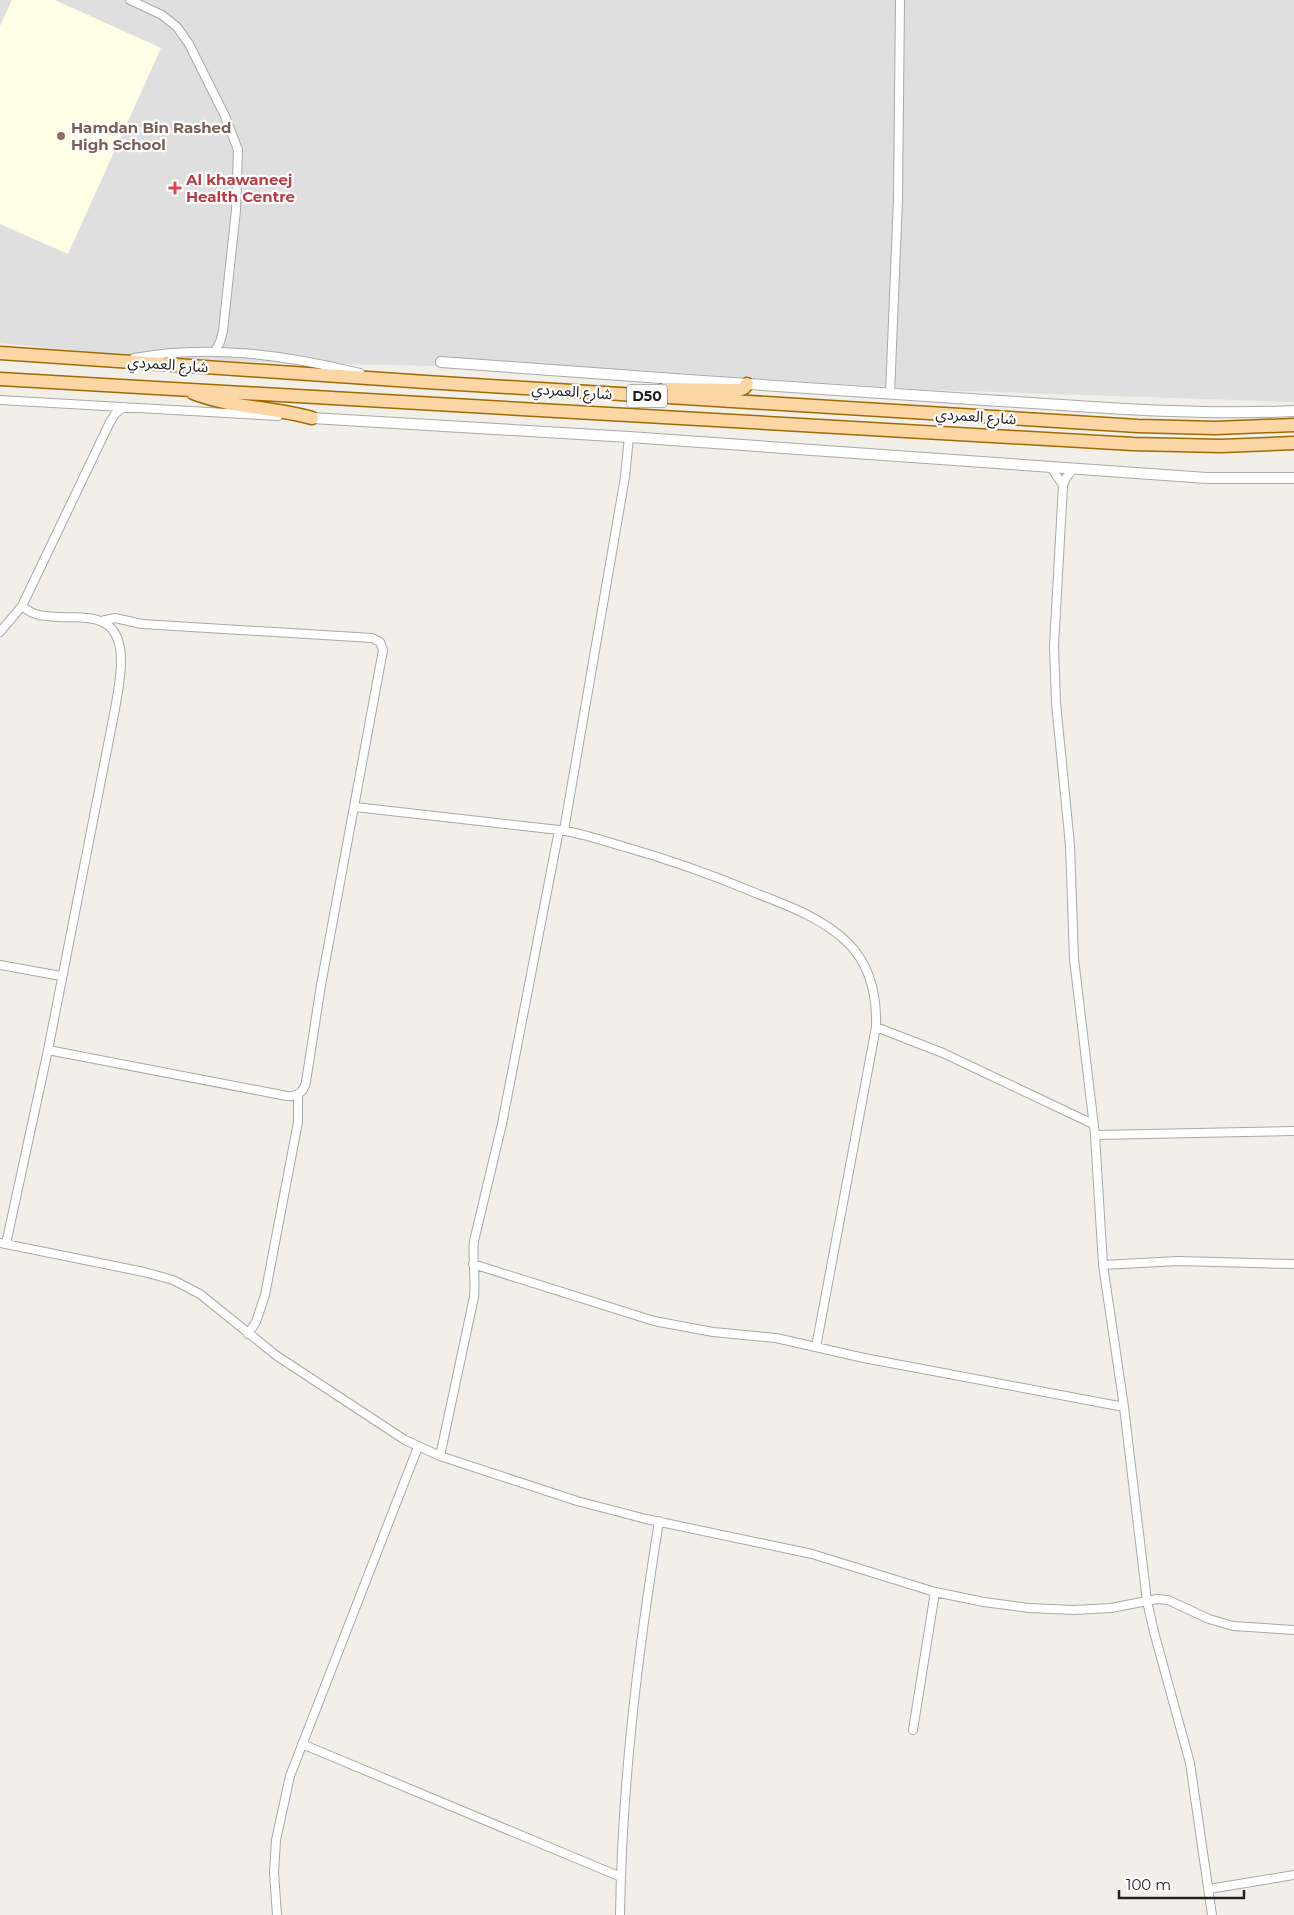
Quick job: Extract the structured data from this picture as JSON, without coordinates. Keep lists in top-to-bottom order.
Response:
{
  "streets": {
    "main road": ["شارع العمردي", "D50"]
  },
  "places": {
    "other": ["Hamdan Bin Rashed High School"],
    "health": ["Al khawaneej Health Centre"]
  },
  "scale_bar": "100 m"
}
